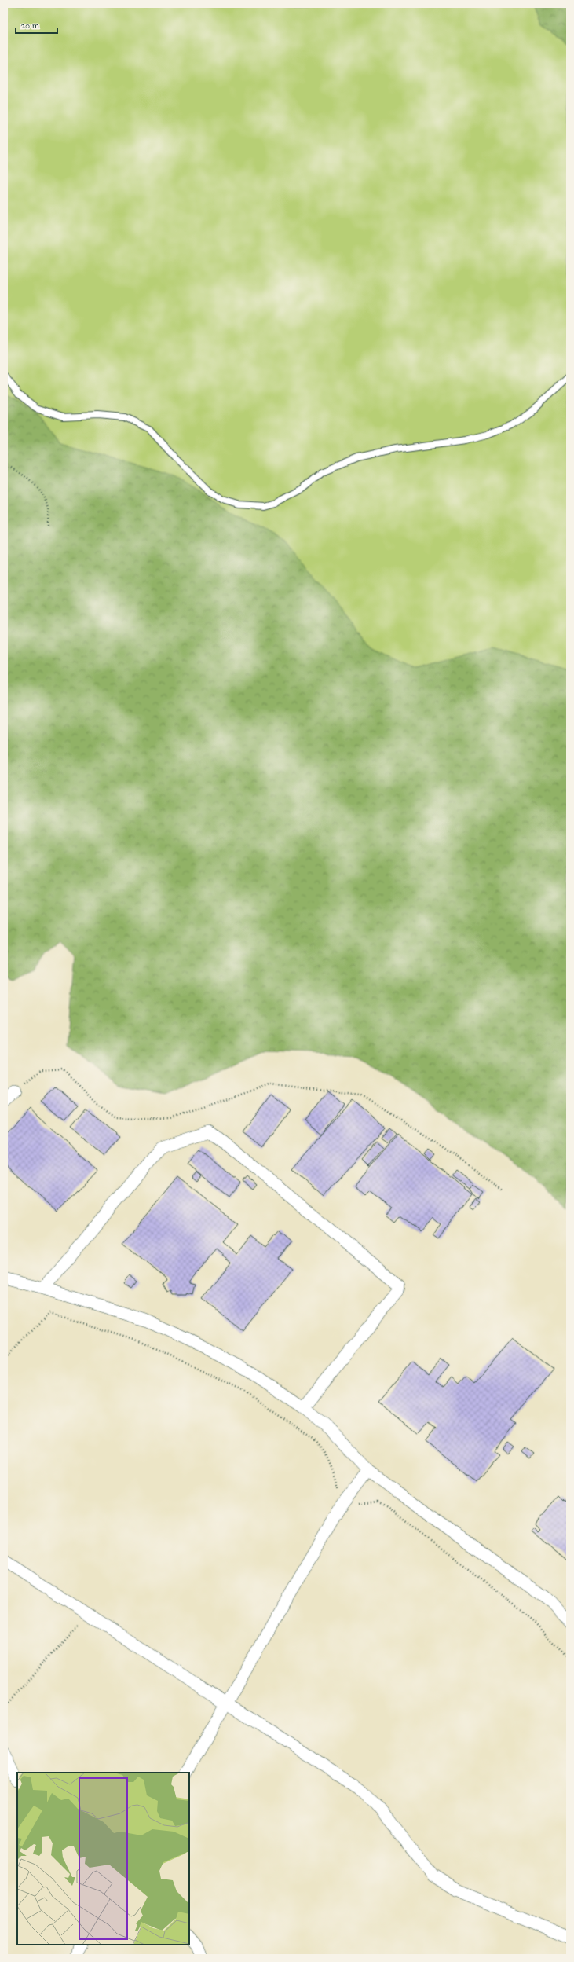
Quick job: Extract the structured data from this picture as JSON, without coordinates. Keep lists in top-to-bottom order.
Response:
{
  "scale_bar": "20 m"
}
